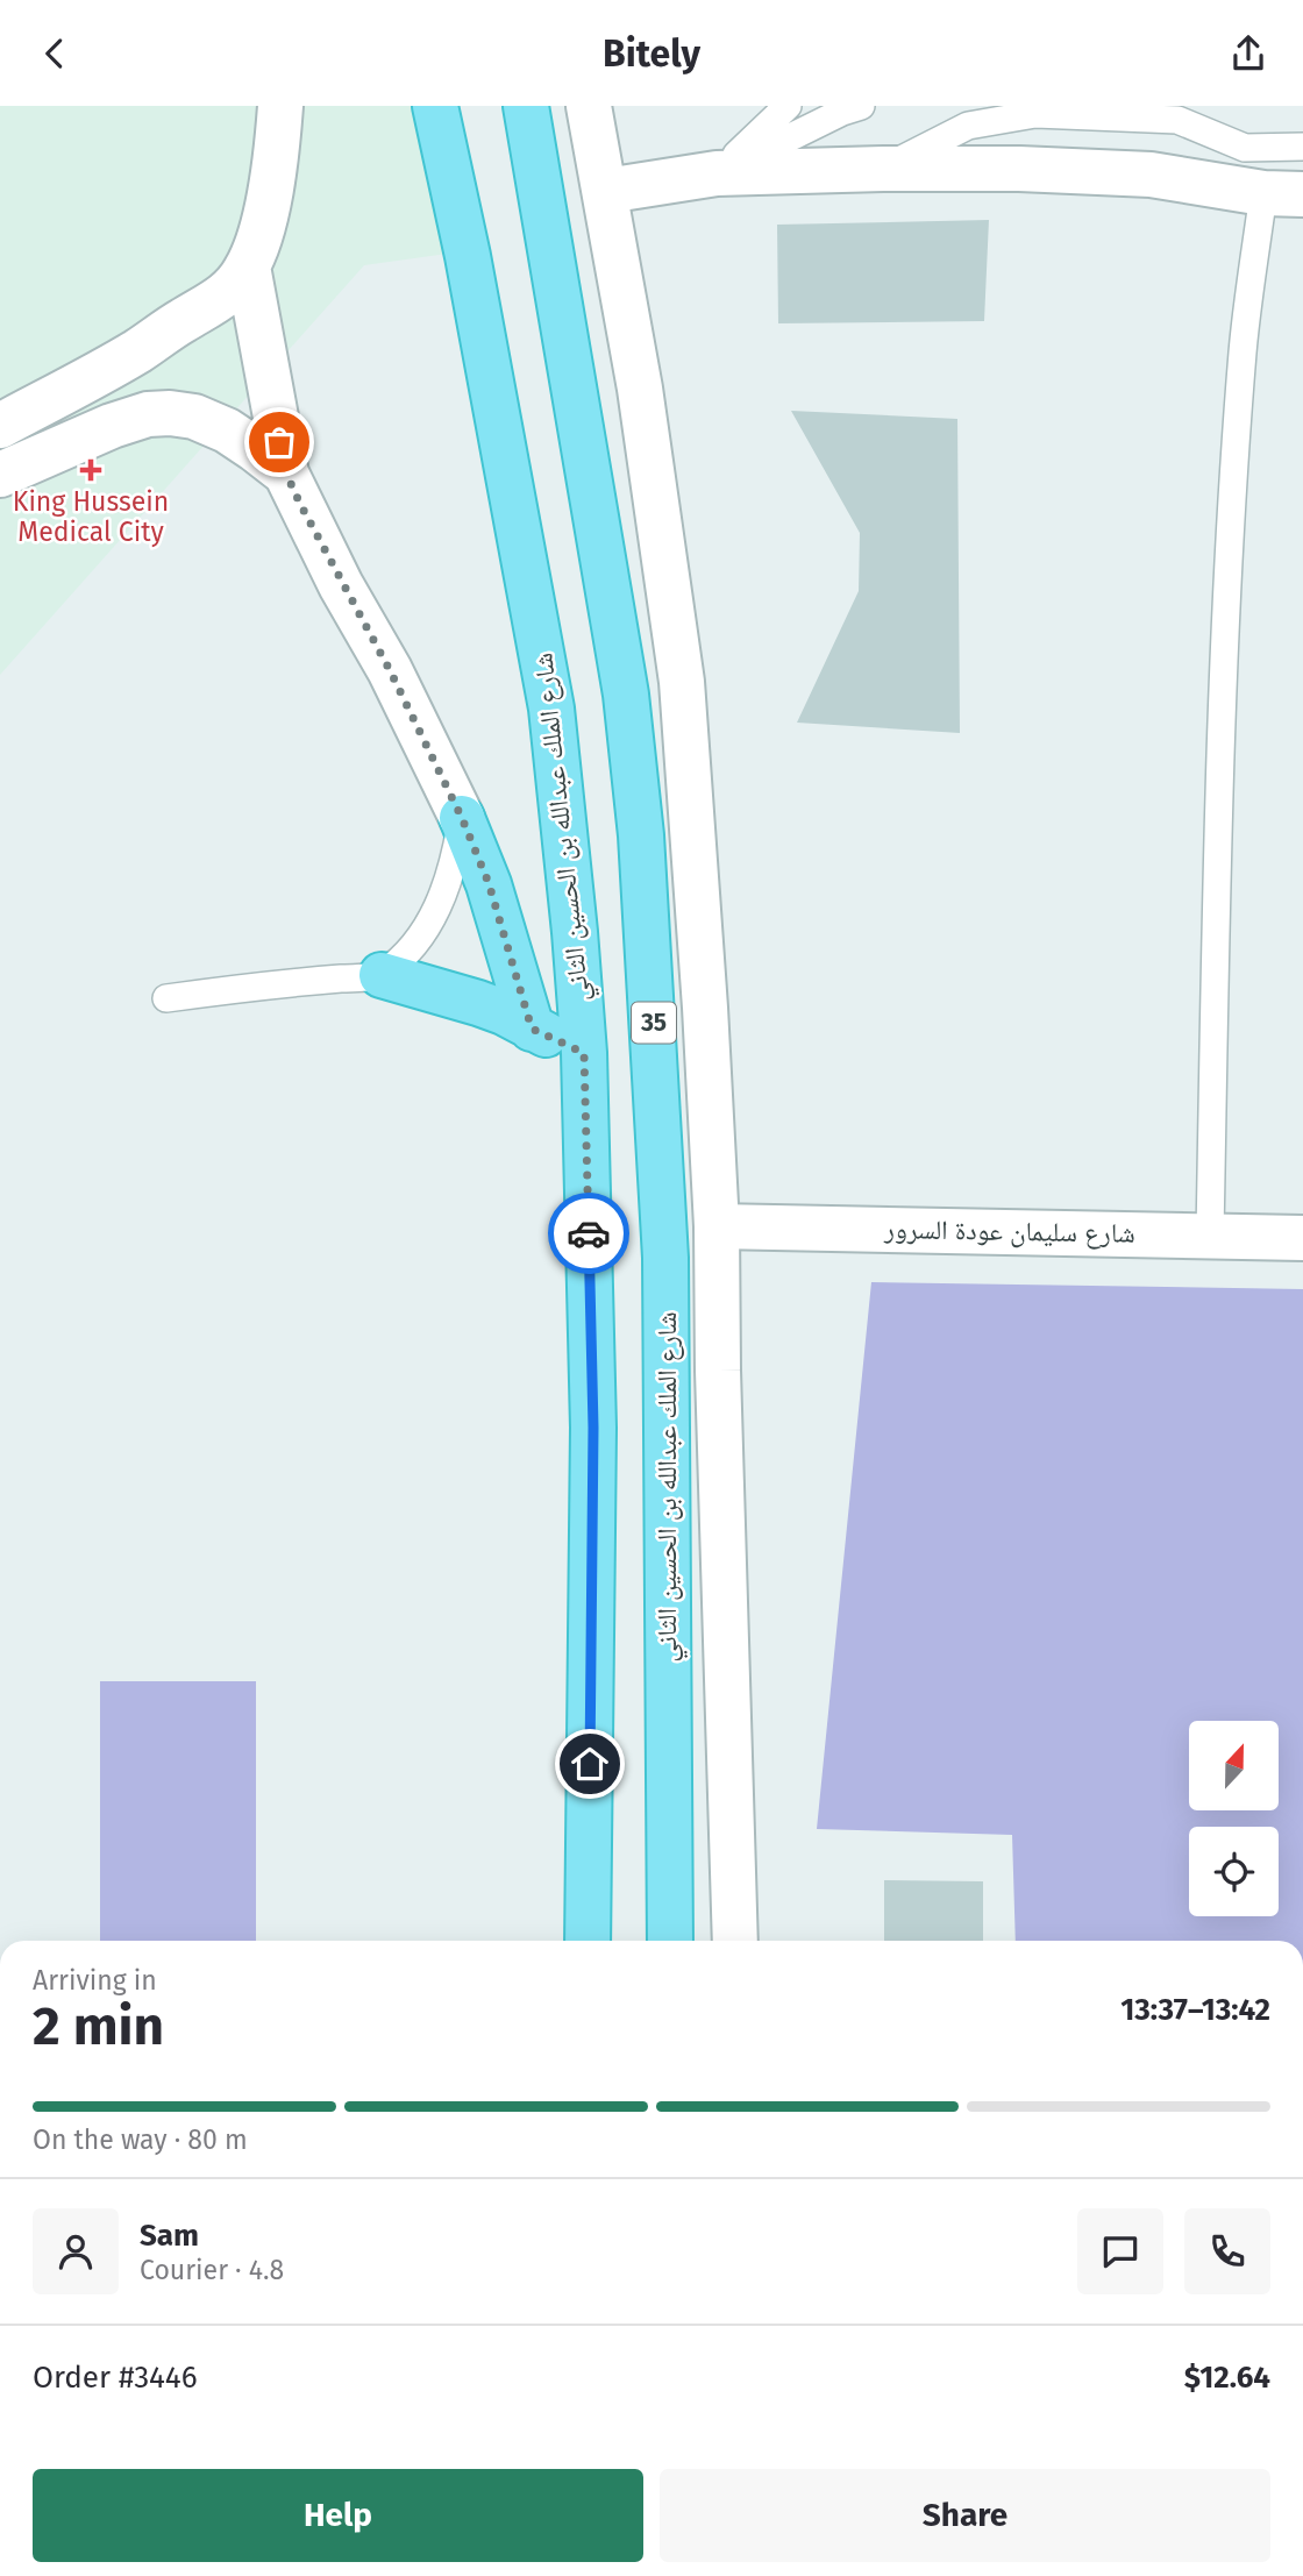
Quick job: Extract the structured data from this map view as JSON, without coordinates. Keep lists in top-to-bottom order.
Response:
{
  "streets": {
    "highway": ["شارع الملك عبدالله بن الحسين الثاني", "35"],
    "street": ["شارع سليمان عودة السرور"]
  },
  "crossings": [
    ["شارع الملك عبدالله بن الحسين الثاني", "شارع سليمان عودة السرور"]
  ],
  "places": {
    "health": ["King Hussein Medical City"]
  },
  "north": "top",
  "page": {
    "header": "Bitely",
    "heading": ["2 min", "Arriving in", "13:37–13:42"],
    "panel": [
      "Sam",
      "Courier · 4.8",
      "Order #3446",
      "$12.64"
    ],
    "bar": "On the way · 80 m",
    "buttons": ["Help", "Share"]
  }
}
